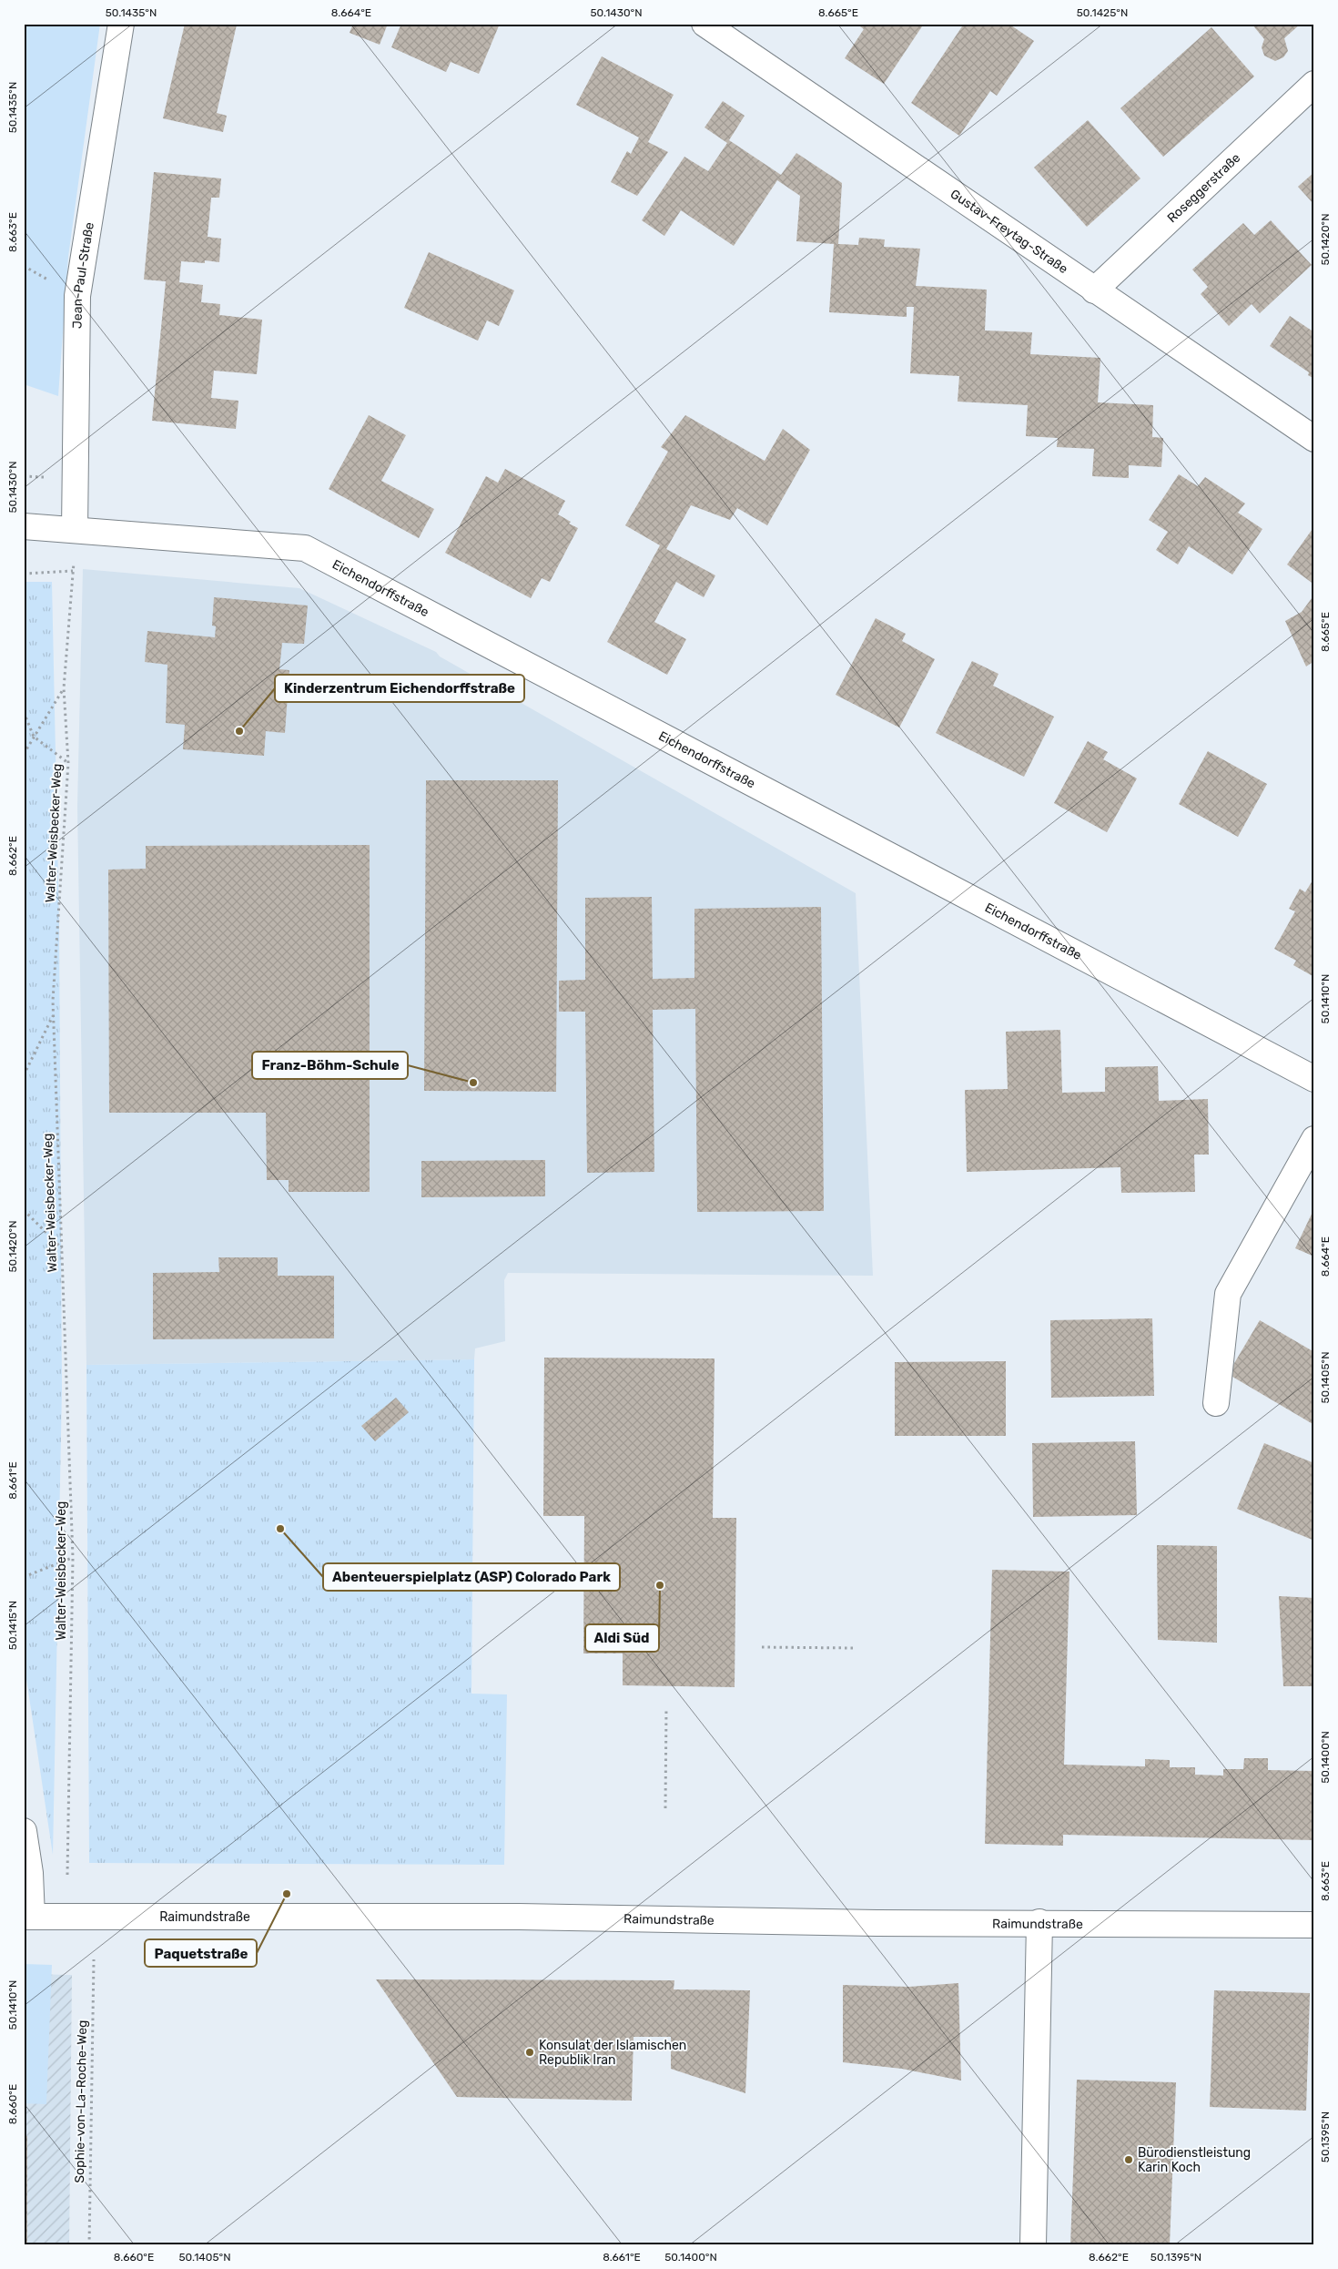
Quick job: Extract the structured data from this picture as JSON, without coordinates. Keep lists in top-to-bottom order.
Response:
{
  "streets": {
    "street": [
      "Roseggerstraße",
      "Gustav-Freytag-Straße",
      "Jean-Paul-Straße",
      "Eichendorffstraße",
      "Raimundstraße"
    ],
    "path": ["Walter-Weisbecker-Weg", "Sophie-von-La-Roche-Weg"]
  },
  "crossings": [
    ["Roseggerstraße", "Gustav-Freytag-Straße"],
    ["Jean-Paul-Straße", "Eichendorffstraße"],
    ["Jean-Paul-Straße", "Walter-Weisbecker-Weg"],
    ["Eichendorffstraße", "Walter-Weisbecker-Weg"]
  ],
  "places": [
    "Kinderzentrum Eichendorffstraße",
    "Franz-Böhm-Schule",
    "Abenteuerspielplatz (ASP) Colorado Park",
    "Aldi Süd",
    "Paquetstraße",
    "Konsulat der Islamischen Republik Iran",
    "Bürodienstleistung Karin Koch"
  ],
  "coordinates": [
    "50.1435°N",
    "8.664°E",
    "50.1430°N",
    "8.665°E",
    "50.1425°N",
    "8.663°E",
    "50.1420°N",
    "8.662°E",
    "50.1410°N",
    "50.1405°N",
    "8.661°E",
    "50.1415°N",
    "50.1400°N",
    "8.660°E",
    "50.1395°N"
  ]
}
